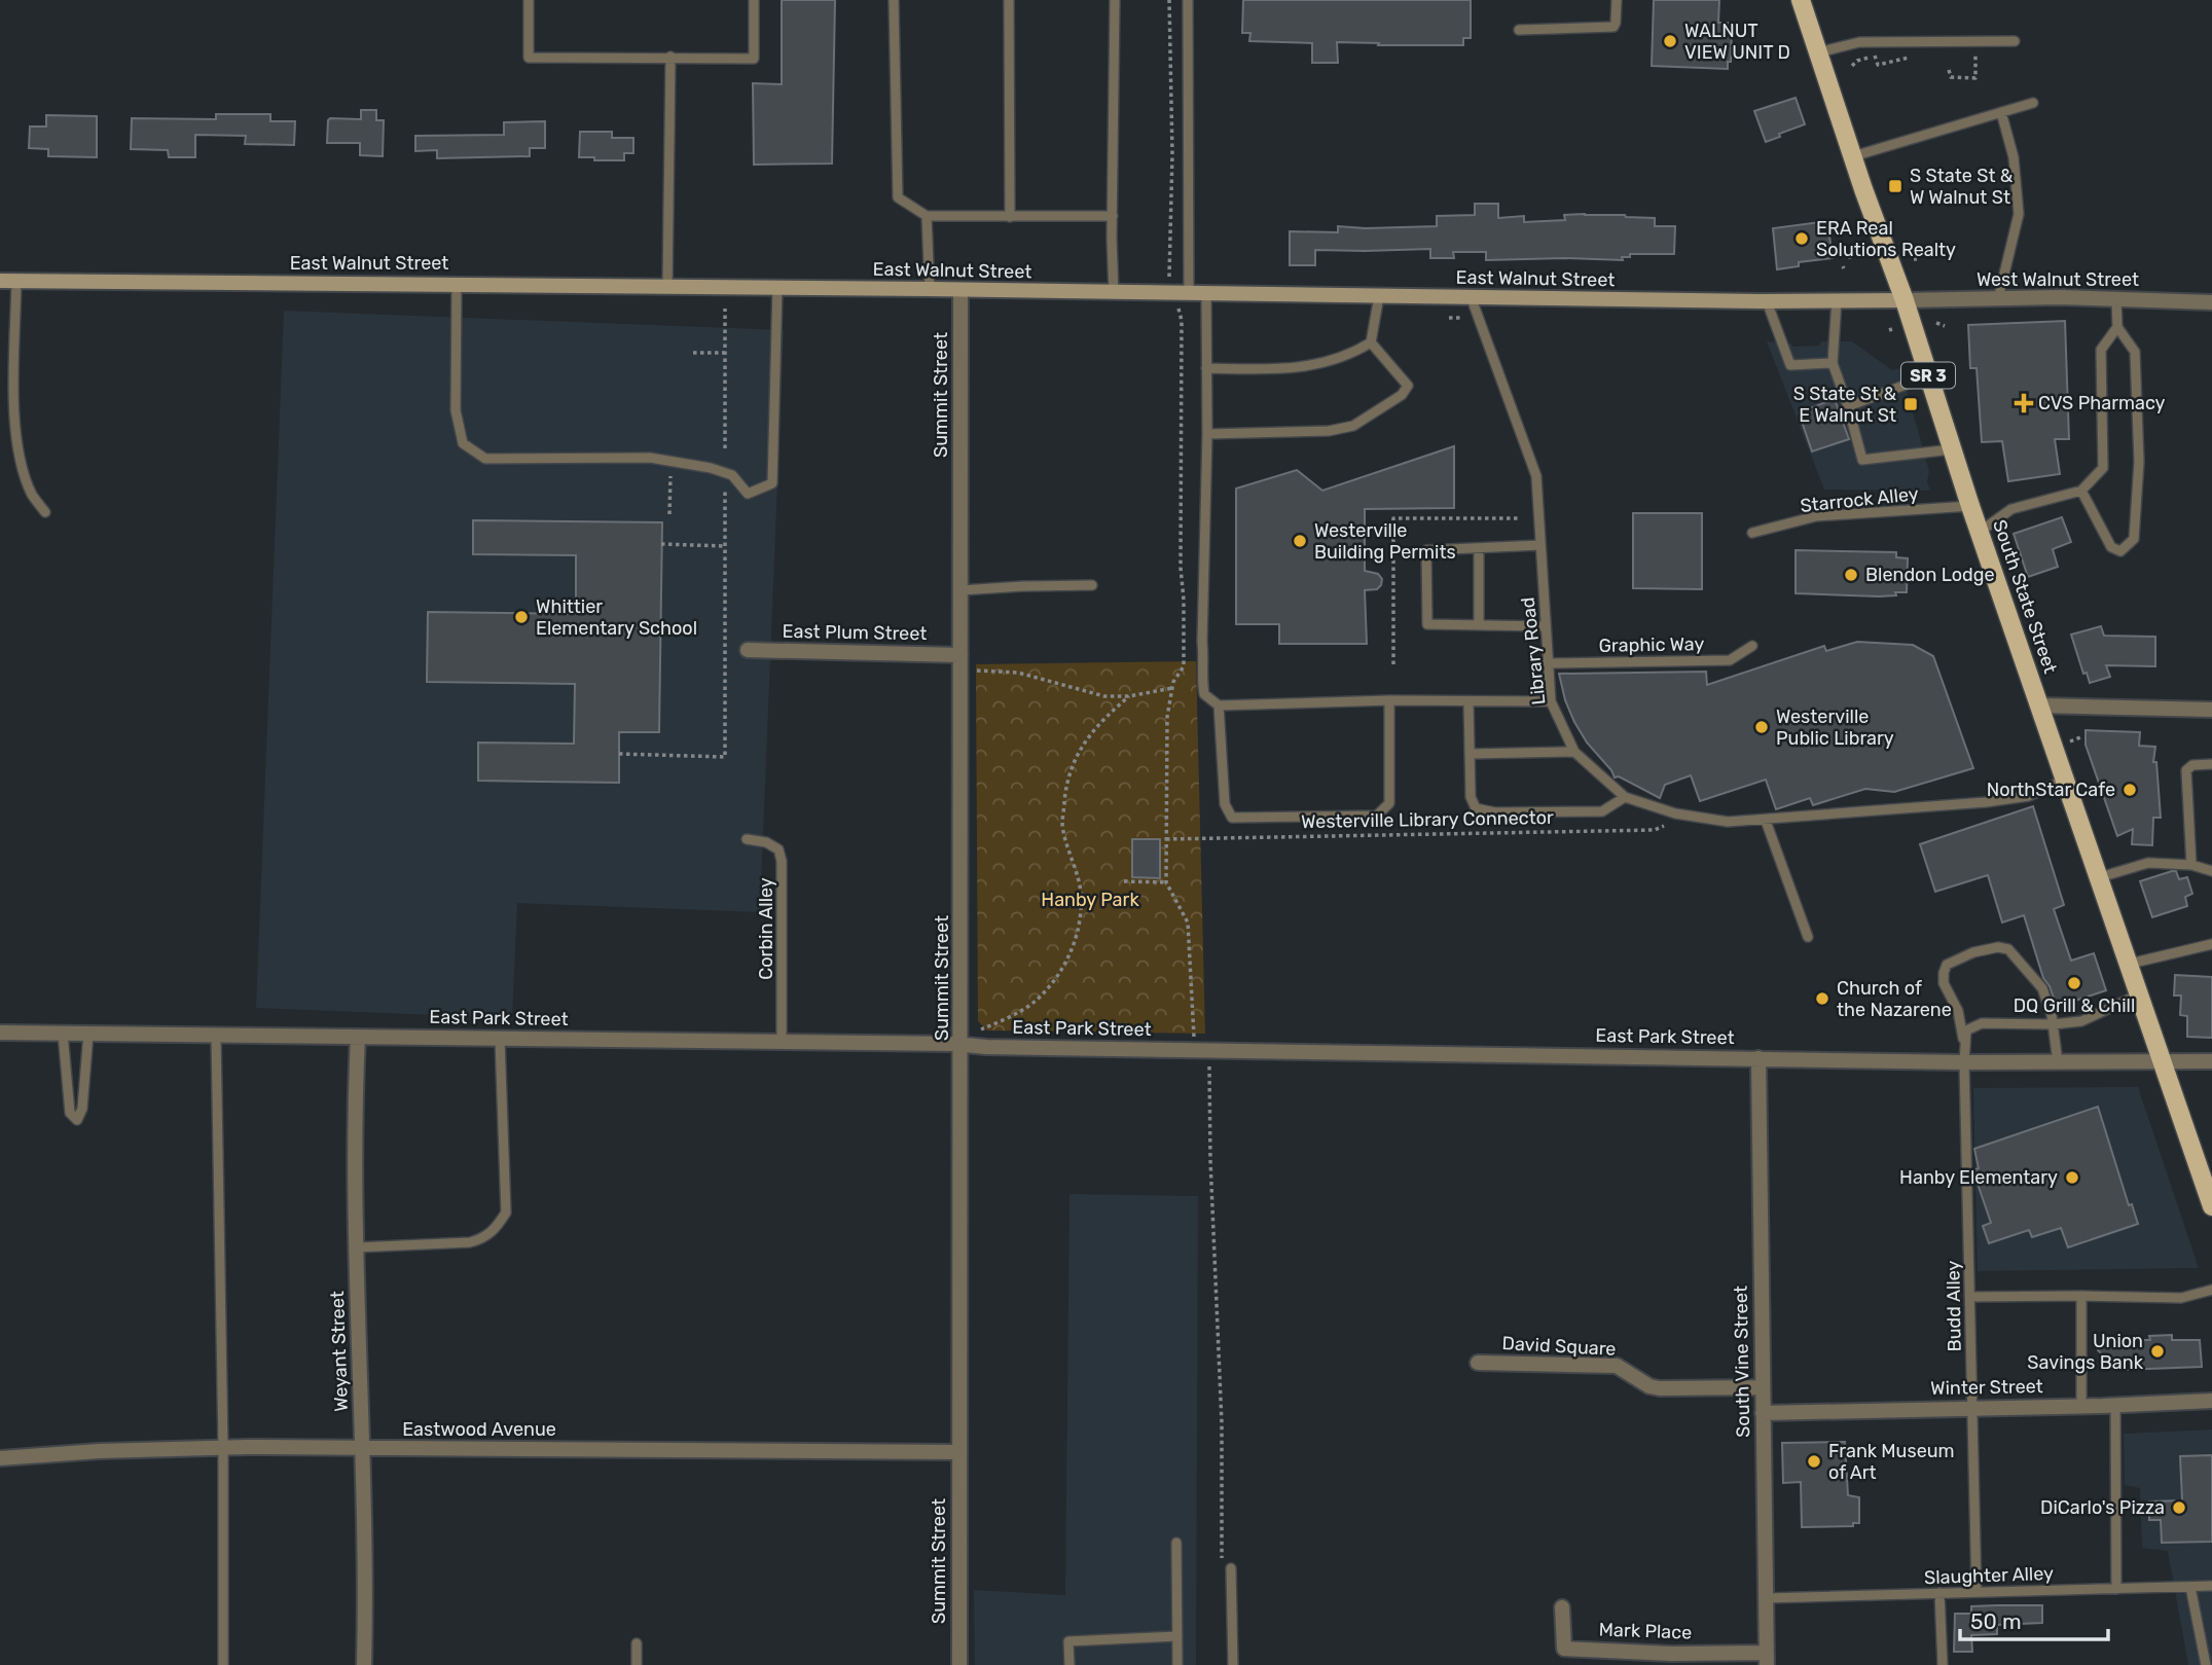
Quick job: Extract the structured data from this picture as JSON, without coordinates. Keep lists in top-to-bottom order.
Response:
{
  "streets": {
    "main road": ["East Walnut Street", "SR 3", "South State Street"],
    "street": [
      "West Walnut Street",
      "Summit Street",
      "East Plum Street",
      "East Park Street",
      "David Square",
      "Weyant Street",
      "South Vine Street",
      "Winter Street",
      "Eastwood Avenue",
      "Mark Place"
    ],
    "lane": [
      "Starrock Alley",
      "Graphic Way",
      "Library Road",
      "Corbin Alley",
      "Budd Alley",
      "Slaughter Alley"
    ],
    "path": ["Westerville Library Connector"]
  },
  "crossings": [
    ["East Walnut Street", "West Walnut Street"],
    ["East Walnut Street", "Summit Street"],
    ["East Walnut Street", "South State Street"],
    ["East Walnut Street", "Library Road"],
    ["West Walnut Street", "South State Street"],
    ["Summit Street", "East Plum Street"],
    ["Summit Street", "East Park Street"],
    ["Summit Street", "Eastwood Avenue"],
    ["Starrock Alley", "South State Street"],
    ["South State Street", "Library Road"],
    ["South State Street", "East Park Street"],
    ["Graphic Way", "Library Road"],
    ["Library Road", "Westerville Library Connector"],
    ["Corbin Alley", "East Park Street"],
    ["East Park Street", "Budd Alley"],
    ["East Park Street", "Weyant Street"],
    ["East Park Street", "South Vine Street"],
    ["Budd Alley", "Winter Street"],
    ["Budd Alley", "Slaughter Alley"],
    ["David Square", "South Vine Street"],
    ["Weyant Street", "Eastwood Avenue"],
    ["South Vine Street", "Winter Street"],
    ["South Vine Street", "Slaughter Alley"],
    ["South Vine Street", "Mark Place"]
  ],
  "parks": ["Hanby Park"],
  "places": {
    "other": [
      "WALNUT VIEW UNIT D",
      "ERA Real Solutions Realty",
      "Westerville Building Permits",
      "Blendon Lodge",
      "Whittier Elementary School",
      "Westerville Public Library",
      "NorthStar Cafe",
      "DQ Grill & Chill",
      "Church of the Nazarene",
      "Hanby Elementary",
      "Union Savings Bank",
      "Frank Museum of Art",
      "DiCarlo's Pizza"
    ],
    "transit": ["S State St & W Walnut St", "S State St & E Walnut St"],
    "health": ["CVS Pharmacy"]
  },
  "scale_bar": "50 m"
}
